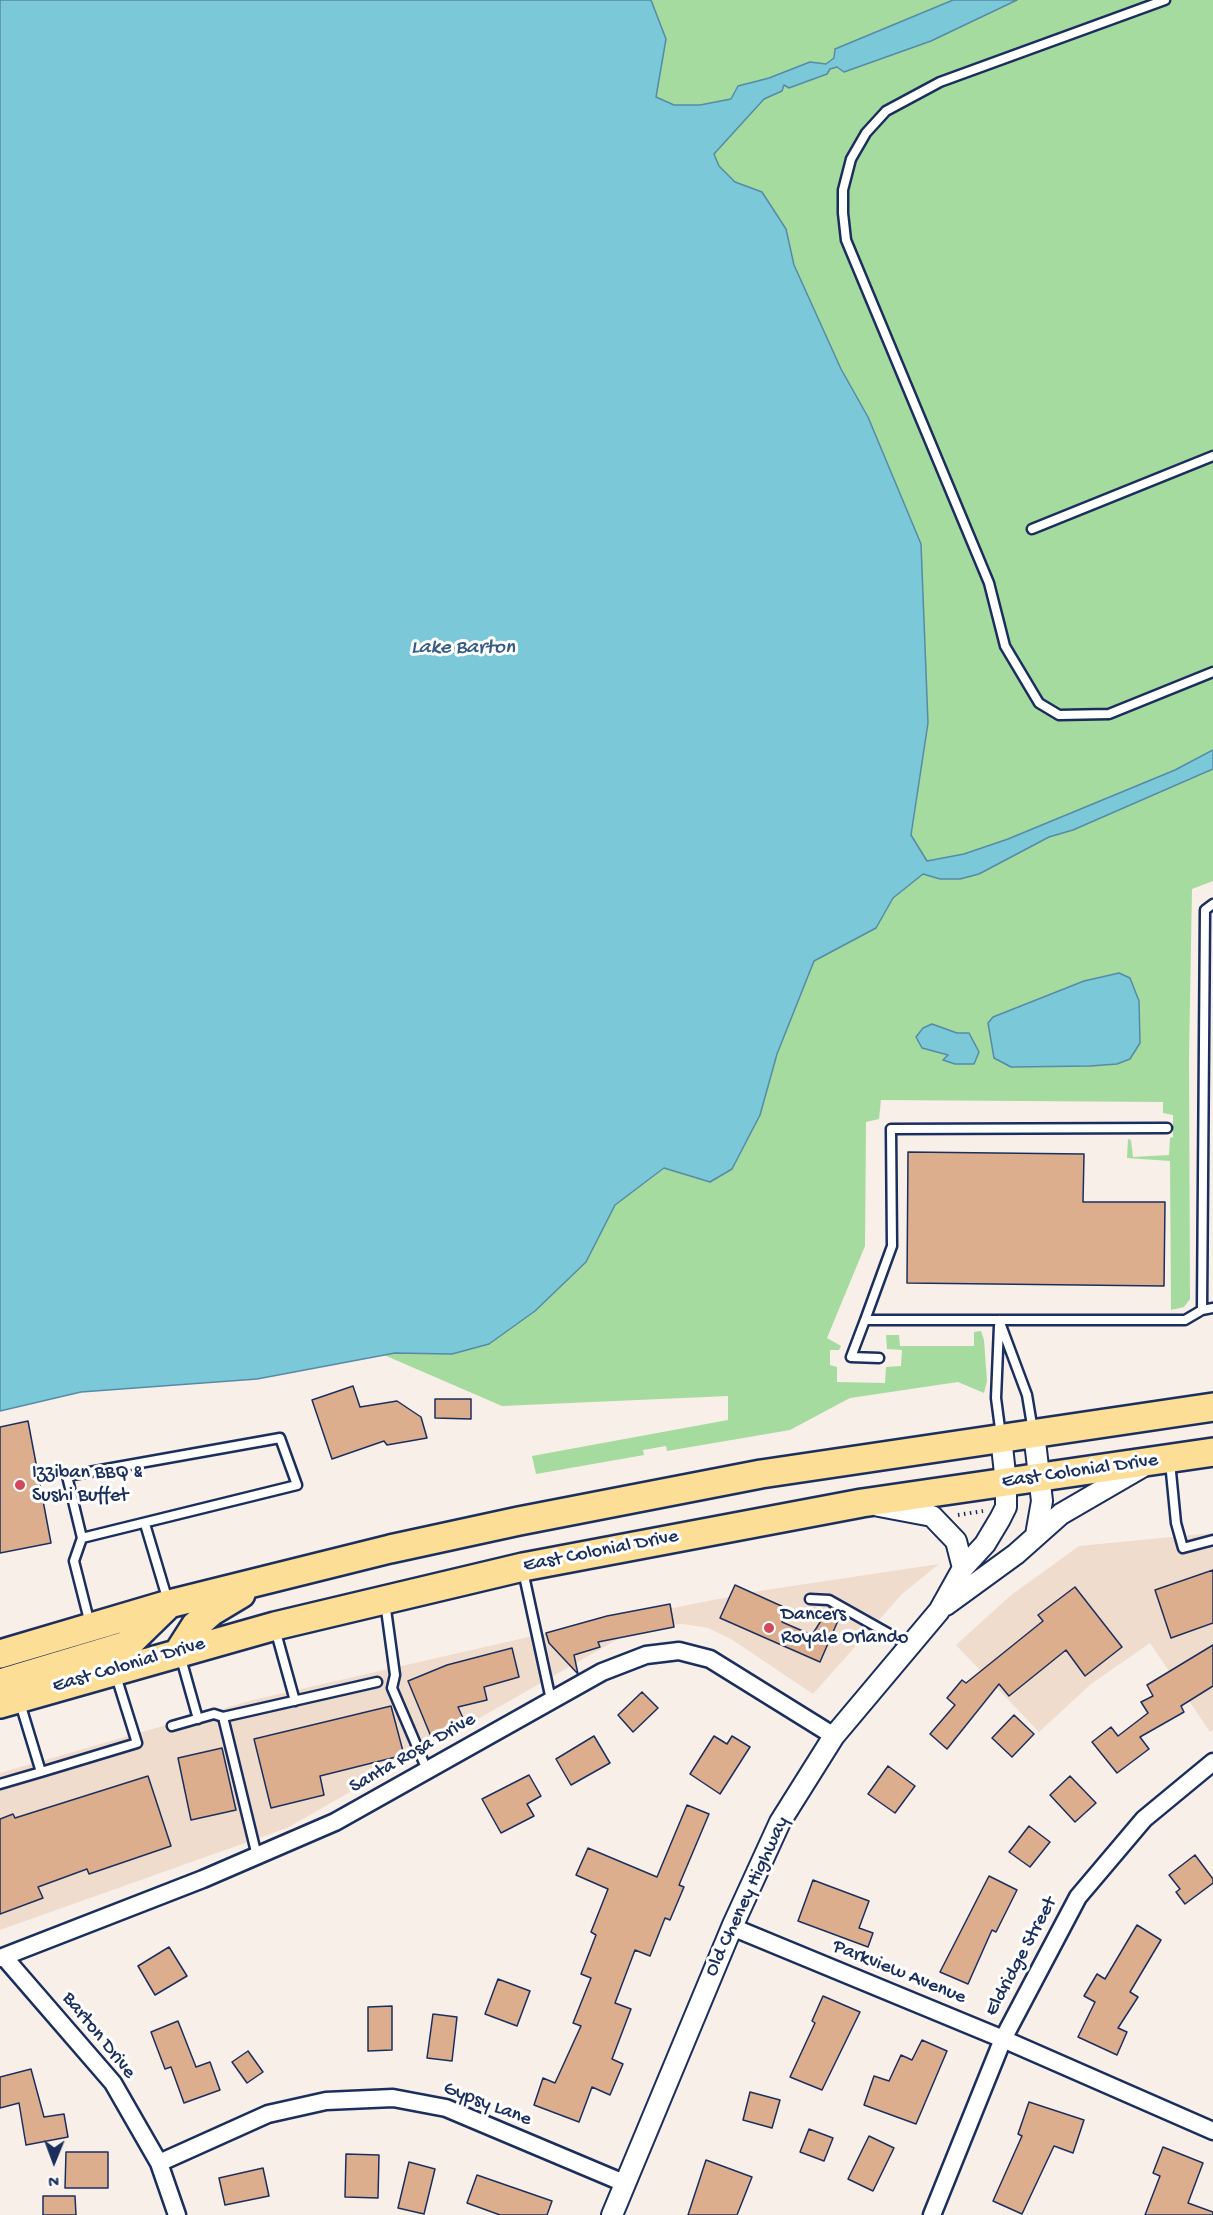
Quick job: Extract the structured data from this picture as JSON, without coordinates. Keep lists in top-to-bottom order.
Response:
{
  "streets": {
    "highway": ["East Colonial Drive"],
    "street": [
      "Santa Rosa Drive",
      "Old Cheney Highway",
      "Eldridge Street",
      "Parkview Avenue",
      "Barton Drive",
      "Gypsy Lane"
    ]
  },
  "crossings": [
    ["East Colonial Drive", "Old Cheney Highway"],
    ["Santa Rosa Drive", "Old Cheney Highway"],
    ["Santa Rosa Drive", "Barton Drive"],
    ["Old Cheney Highway", "Parkview Avenue"],
    ["Old Cheney Highway", "Gypsy Lane"],
    ["Eldridge Street", "Parkview Avenue"],
    ["Barton Drive", "Gypsy Lane"]
  ],
  "water": ["Lake Barton"],
  "places": ["Izziban BBQ & Sushi Buffet", "Dancers Royale Orlando"],
  "north": "bottom"
}
